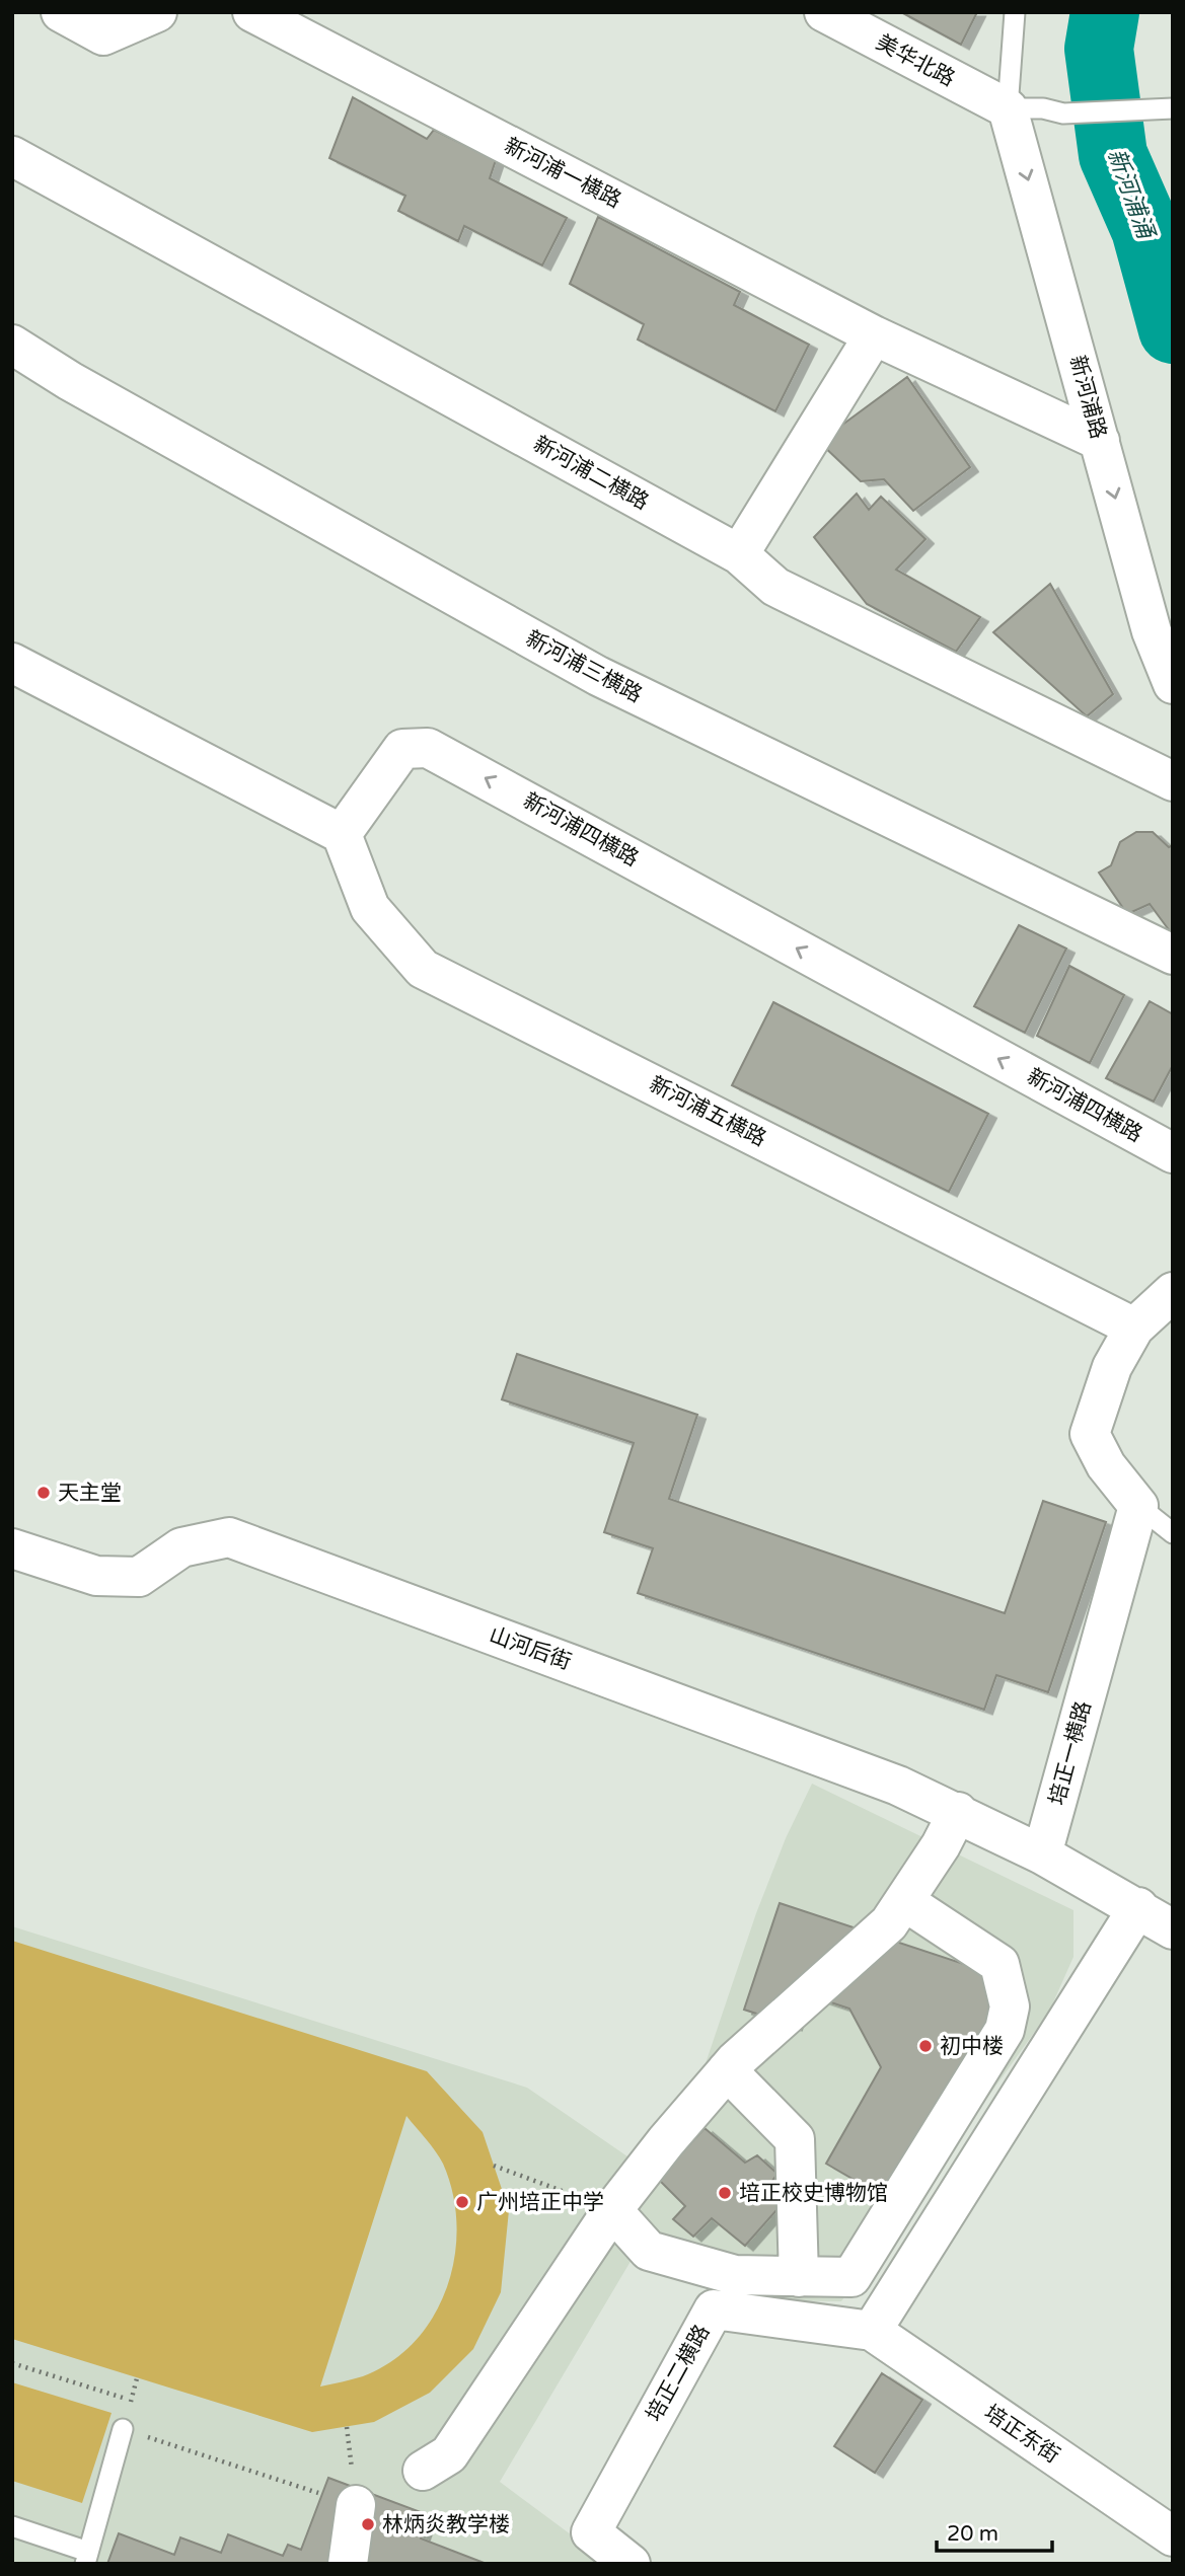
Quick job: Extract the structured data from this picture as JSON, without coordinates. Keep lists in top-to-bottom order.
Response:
{
  "streets": {
    "street": [
      "美华北路",
      "新河浦一横路",
      "新河浦路",
      "新河浦二横路",
      "新河浦三横路",
      "新河浦四横路",
      "新河浦五横路",
      "山河后街",
      "培正一横路",
      "培正二横路",
      "培正东街"
    ]
  },
  "crossings": [
    ["美华北路", "新河浦路"],
    ["新河浦一横路", "新河浦路"],
    ["新河浦四横路", "新河浦五横路"],
    ["山河后街", "培正一横路"],
    ["培正二横路", "培正东街"]
  ],
  "one_way": ["新河浦路", "新河浦四横路"],
  "water": ["新河浦涌"],
  "places": [
    "天主堂",
    "初中楼",
    "培正校史博物馆",
    "广州培正中学",
    "林炳炎教学楼"
  ],
  "scale_bar": "20 m"
}
